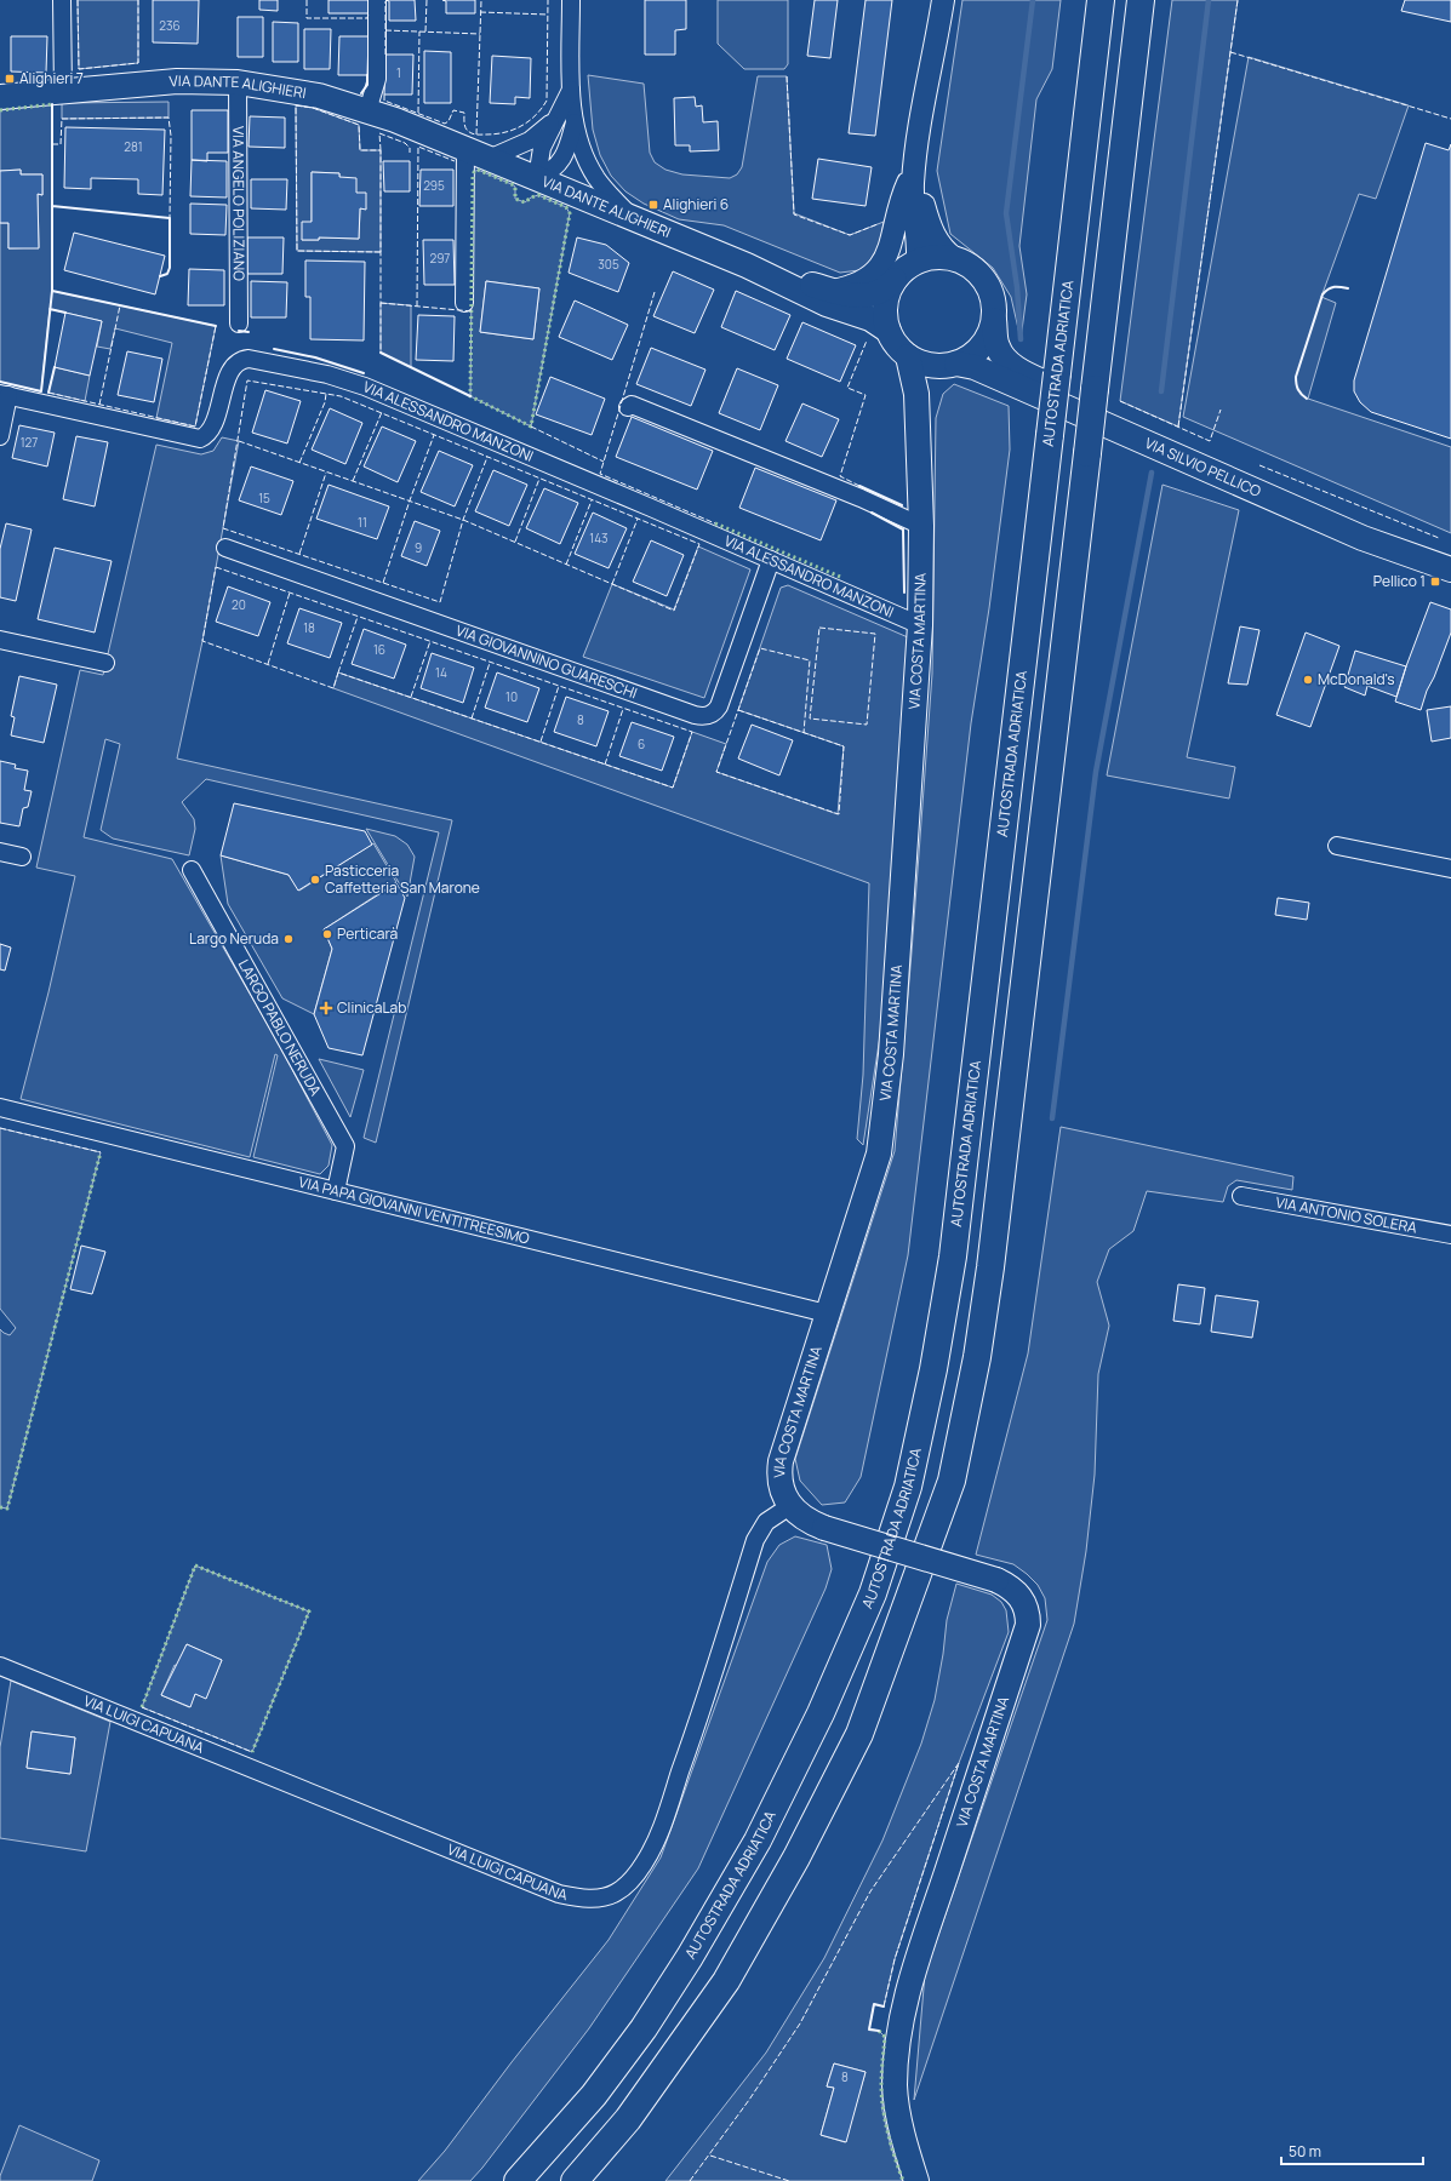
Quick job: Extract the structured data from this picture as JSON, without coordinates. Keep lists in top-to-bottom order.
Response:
{
  "streets": {
    "highway": ["AUTOSTRADA ADRIATICA"],
    "main road": ["VIA DANTE ALIGHIERI", "VIA SILVIO PELLICO", "VIA COSTA MARTINA"],
    "street": [
      "VIA ANGELO POLIZIANO",
      "VIA ALESSANDRO MANZONI",
      "VIA GIOVANNINO GUARESCHI",
      "LARGO PABLO NERUDA",
      "VIA PAPA GIOVANNI VENTITREESIMO",
      "VIA ANTONIO SOLERA",
      "VIA LUIGI CAPUANA"
    ]
  },
  "crossings": [
    ["VIA DANTE ALIGHIERI", "VIA ANGELO POLIZIANO"],
    ["VIA DANTE ALIGHIERI", "VIA SILVIO PELLICO"],
    ["VIA DANTE ALIGHIERI", "VIA COSTA MARTINA"],
    ["VIA ALESSANDRO MANZONI", "VIA COSTA MARTINA"],
    ["VIA ALESSANDRO MANZONI", "VIA GIOVANNINO GUARESCHI"],
    ["VIA SILVIO PELLICO", "VIA COSTA MARTINA"],
    ["VIA COSTA MARTINA", "VIA PAPA GIOVANNI VENTITREESIMO"],
    ["VIA COSTA MARTINA", "VIA LUIGI CAPUANA"],
    ["LARGO PABLO NERUDA", "VIA PAPA GIOVANNI VENTITREESIMO"]
  ],
  "places": {
    "transit": ["Alighieri 7", "Alighieri 6", "Pellico 1"],
    "other": [
      "McDonald's",
      "Pasticceria Caffetteria San Marone",
      "Perticarà",
      "Largo Neruda"
    ],
    "health": ["ClinicaLab"]
  },
  "house_numbers": [
    "236",
    "1",
    "281",
    "295",
    "297",
    "305",
    "127",
    "15",
    "11",
    "143",
    "9",
    "20",
    "18",
    "16",
    "14",
    "10",
    "8",
    "6",
    "8"
  ],
  "scale_bar": "50 m"
}
